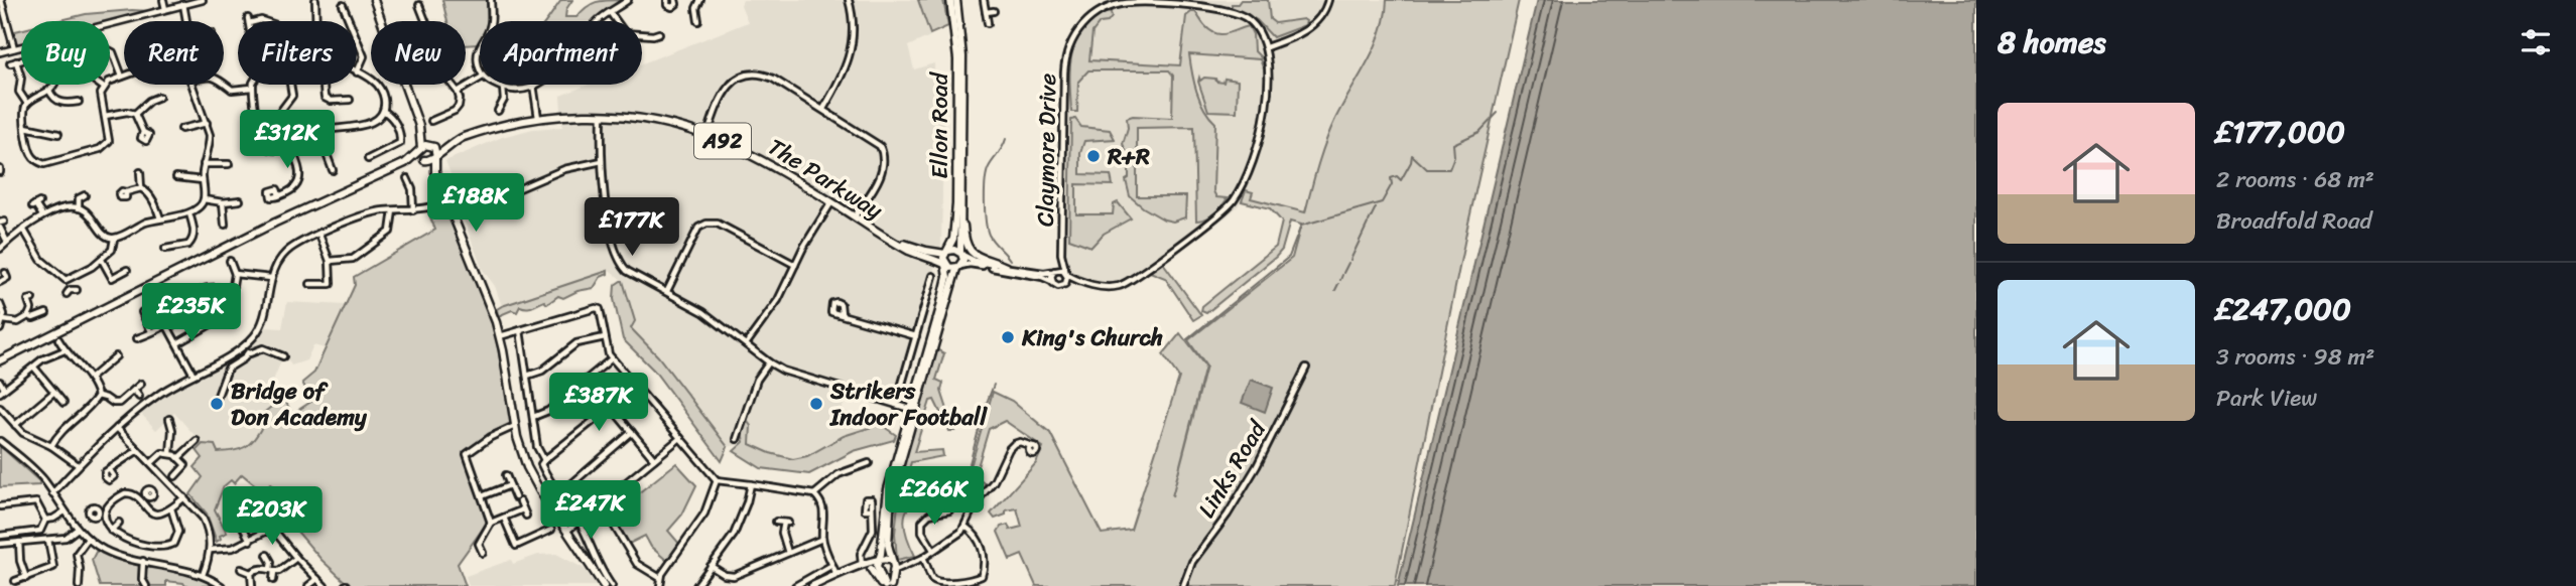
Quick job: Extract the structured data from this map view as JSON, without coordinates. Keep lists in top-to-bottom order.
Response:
{
  "streets": {
    "main road": ["Ellon Road", "A92", "The Parkway"],
    "street": ["Claymore Drive", "Links Road"]
  },
  "crossings": [
    ["Ellon Road", "A92"],
    ["Ellon Road", "The Parkway"],
    ["A92", "The Parkway"]
  ],
  "places": [
    "R+R",
    "King's Church",
    "Bridge of Don Academy",
    "Strikers Indoor Football"
  ],
  "page": {
    "heading": "8 homes",
    "chip": [
      "Buy",
      "Rent",
      "Filters",
      "New",
      "Apartment"
    ],
    "list": [
      {
        "name": "£177,000",
        "note": "2 rooms · 68 m² · Broadfold Road"
      },
      {
        "name": "£247,000",
        "note": "3 rooms · 98 m² · Park View"
      }
    ],
    "price": [
      "£312K",
      "£188K",
      "£177K",
      "£235K",
      "£387K",
      "£266K",
      "£247K",
      "£203K"
    ]
  }
}
